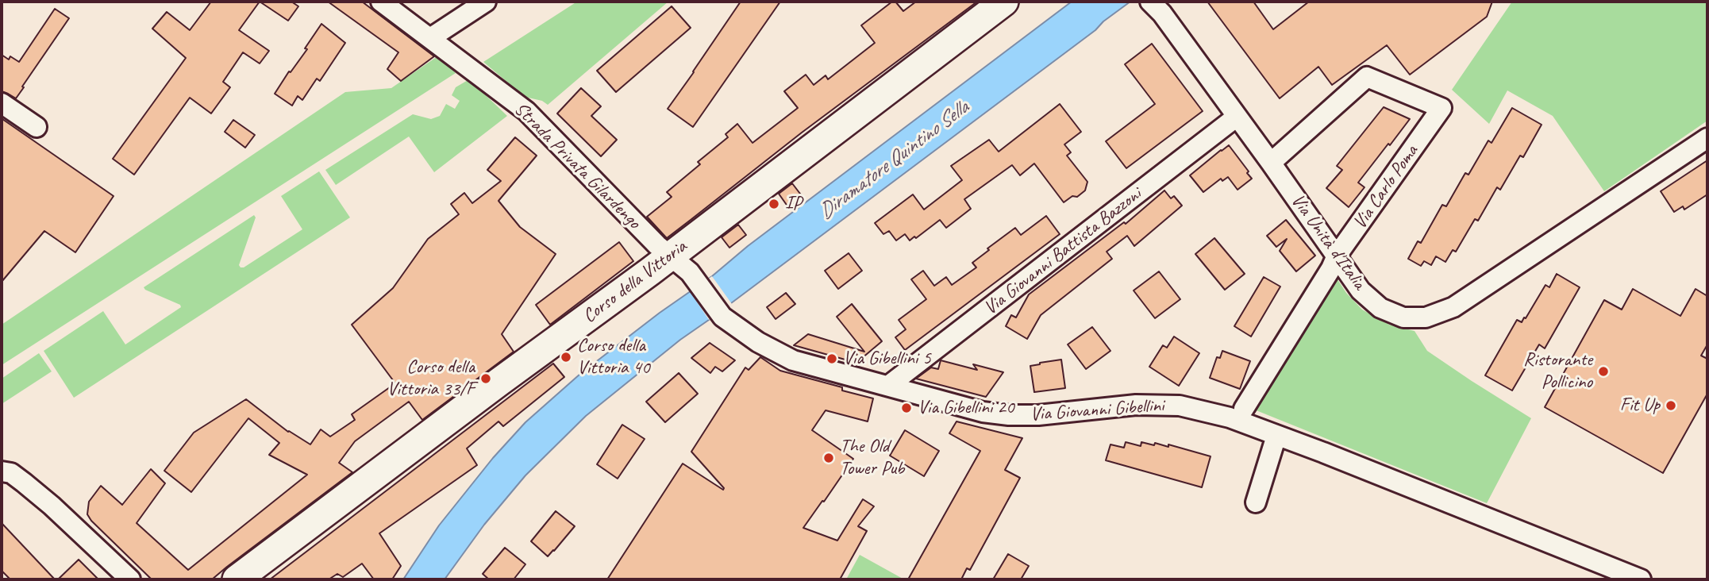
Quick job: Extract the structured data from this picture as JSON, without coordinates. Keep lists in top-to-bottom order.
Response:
{
  "streets": {
    "main road": ["Corso della Vittoria"],
    "street": [
      "Strada Privata Gilardengo",
      "Via Carlo Poma",
      "Via Unità d'Italia",
      "Via Giovanni Battista Bazzoni",
      "Via Giovanni Gibellini"
    ]
  },
  "crossings": [
    ["Strada Privata Gilardengo", "Corso della Vittoria"],
    ["Strada Privata Gilardengo", "Via Giovanni Gibellini"],
    ["Via Carlo Poma", "Via Unità d'Italia"],
    ["Via Unità d'Italia", "Via Giovanni Battista Bazzoni"],
    ["Via Giovanni Battista Bazzoni", "Via Giovanni Gibellini"],
    ["Corso della Vittoria", "Via Giovanni Gibellini"]
  ],
  "water": ["Diramatore Quintino Sella"],
  "places": [
    "IP",
    "Corso della Vittoria 40",
    "Via Gibellini 5",
    "Ristorante Pollicino",
    "Corso della Vittoria 33/F",
    "Fit Up",
    "Via Gibellini 20",
    "The Old Tower Pub"
  ]
}
